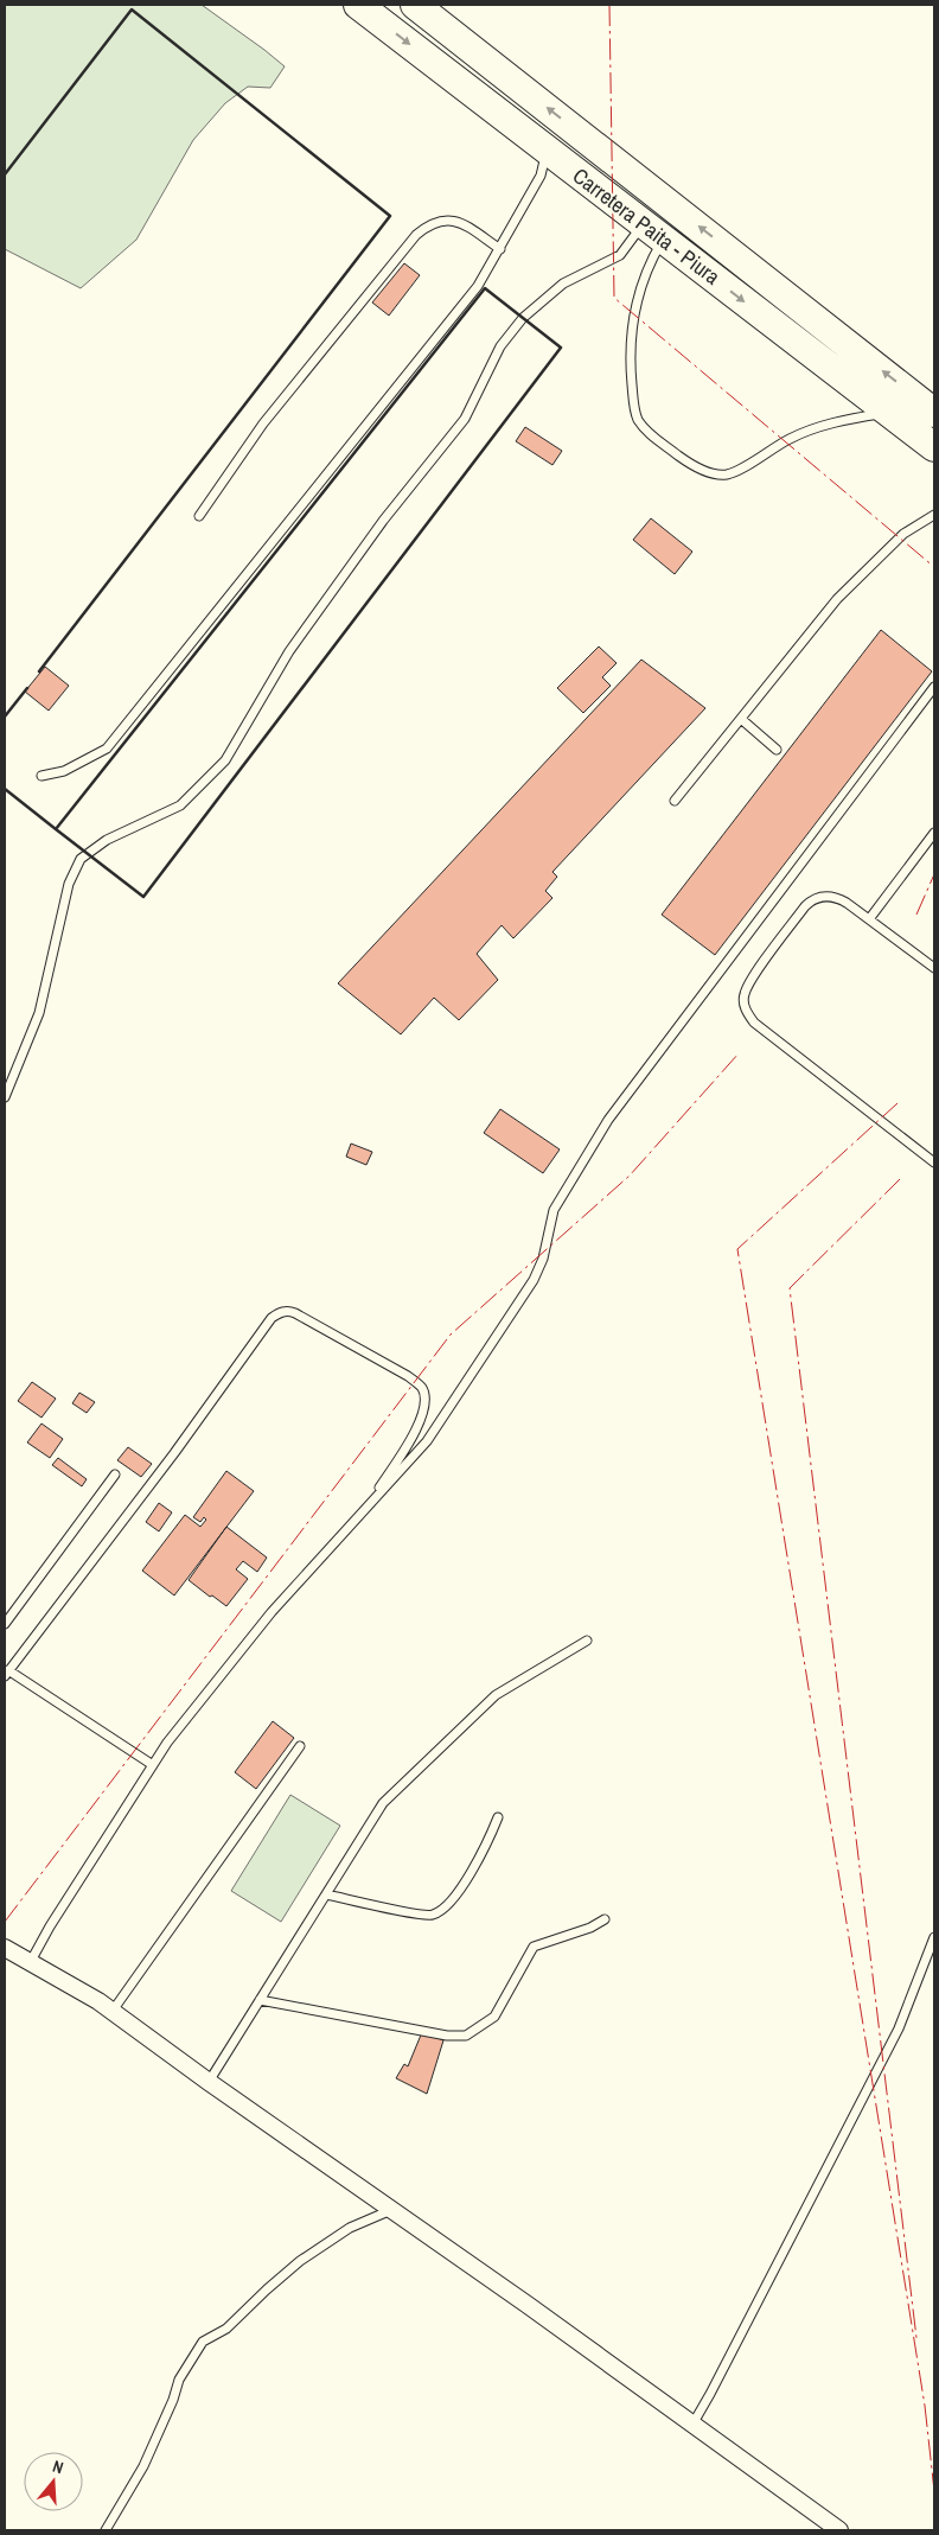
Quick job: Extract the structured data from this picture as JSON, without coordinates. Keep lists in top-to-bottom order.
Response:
{
  "streets": {
    "highway": ["Carretera Paita - Piura"]
  },
  "north": "top"
}
